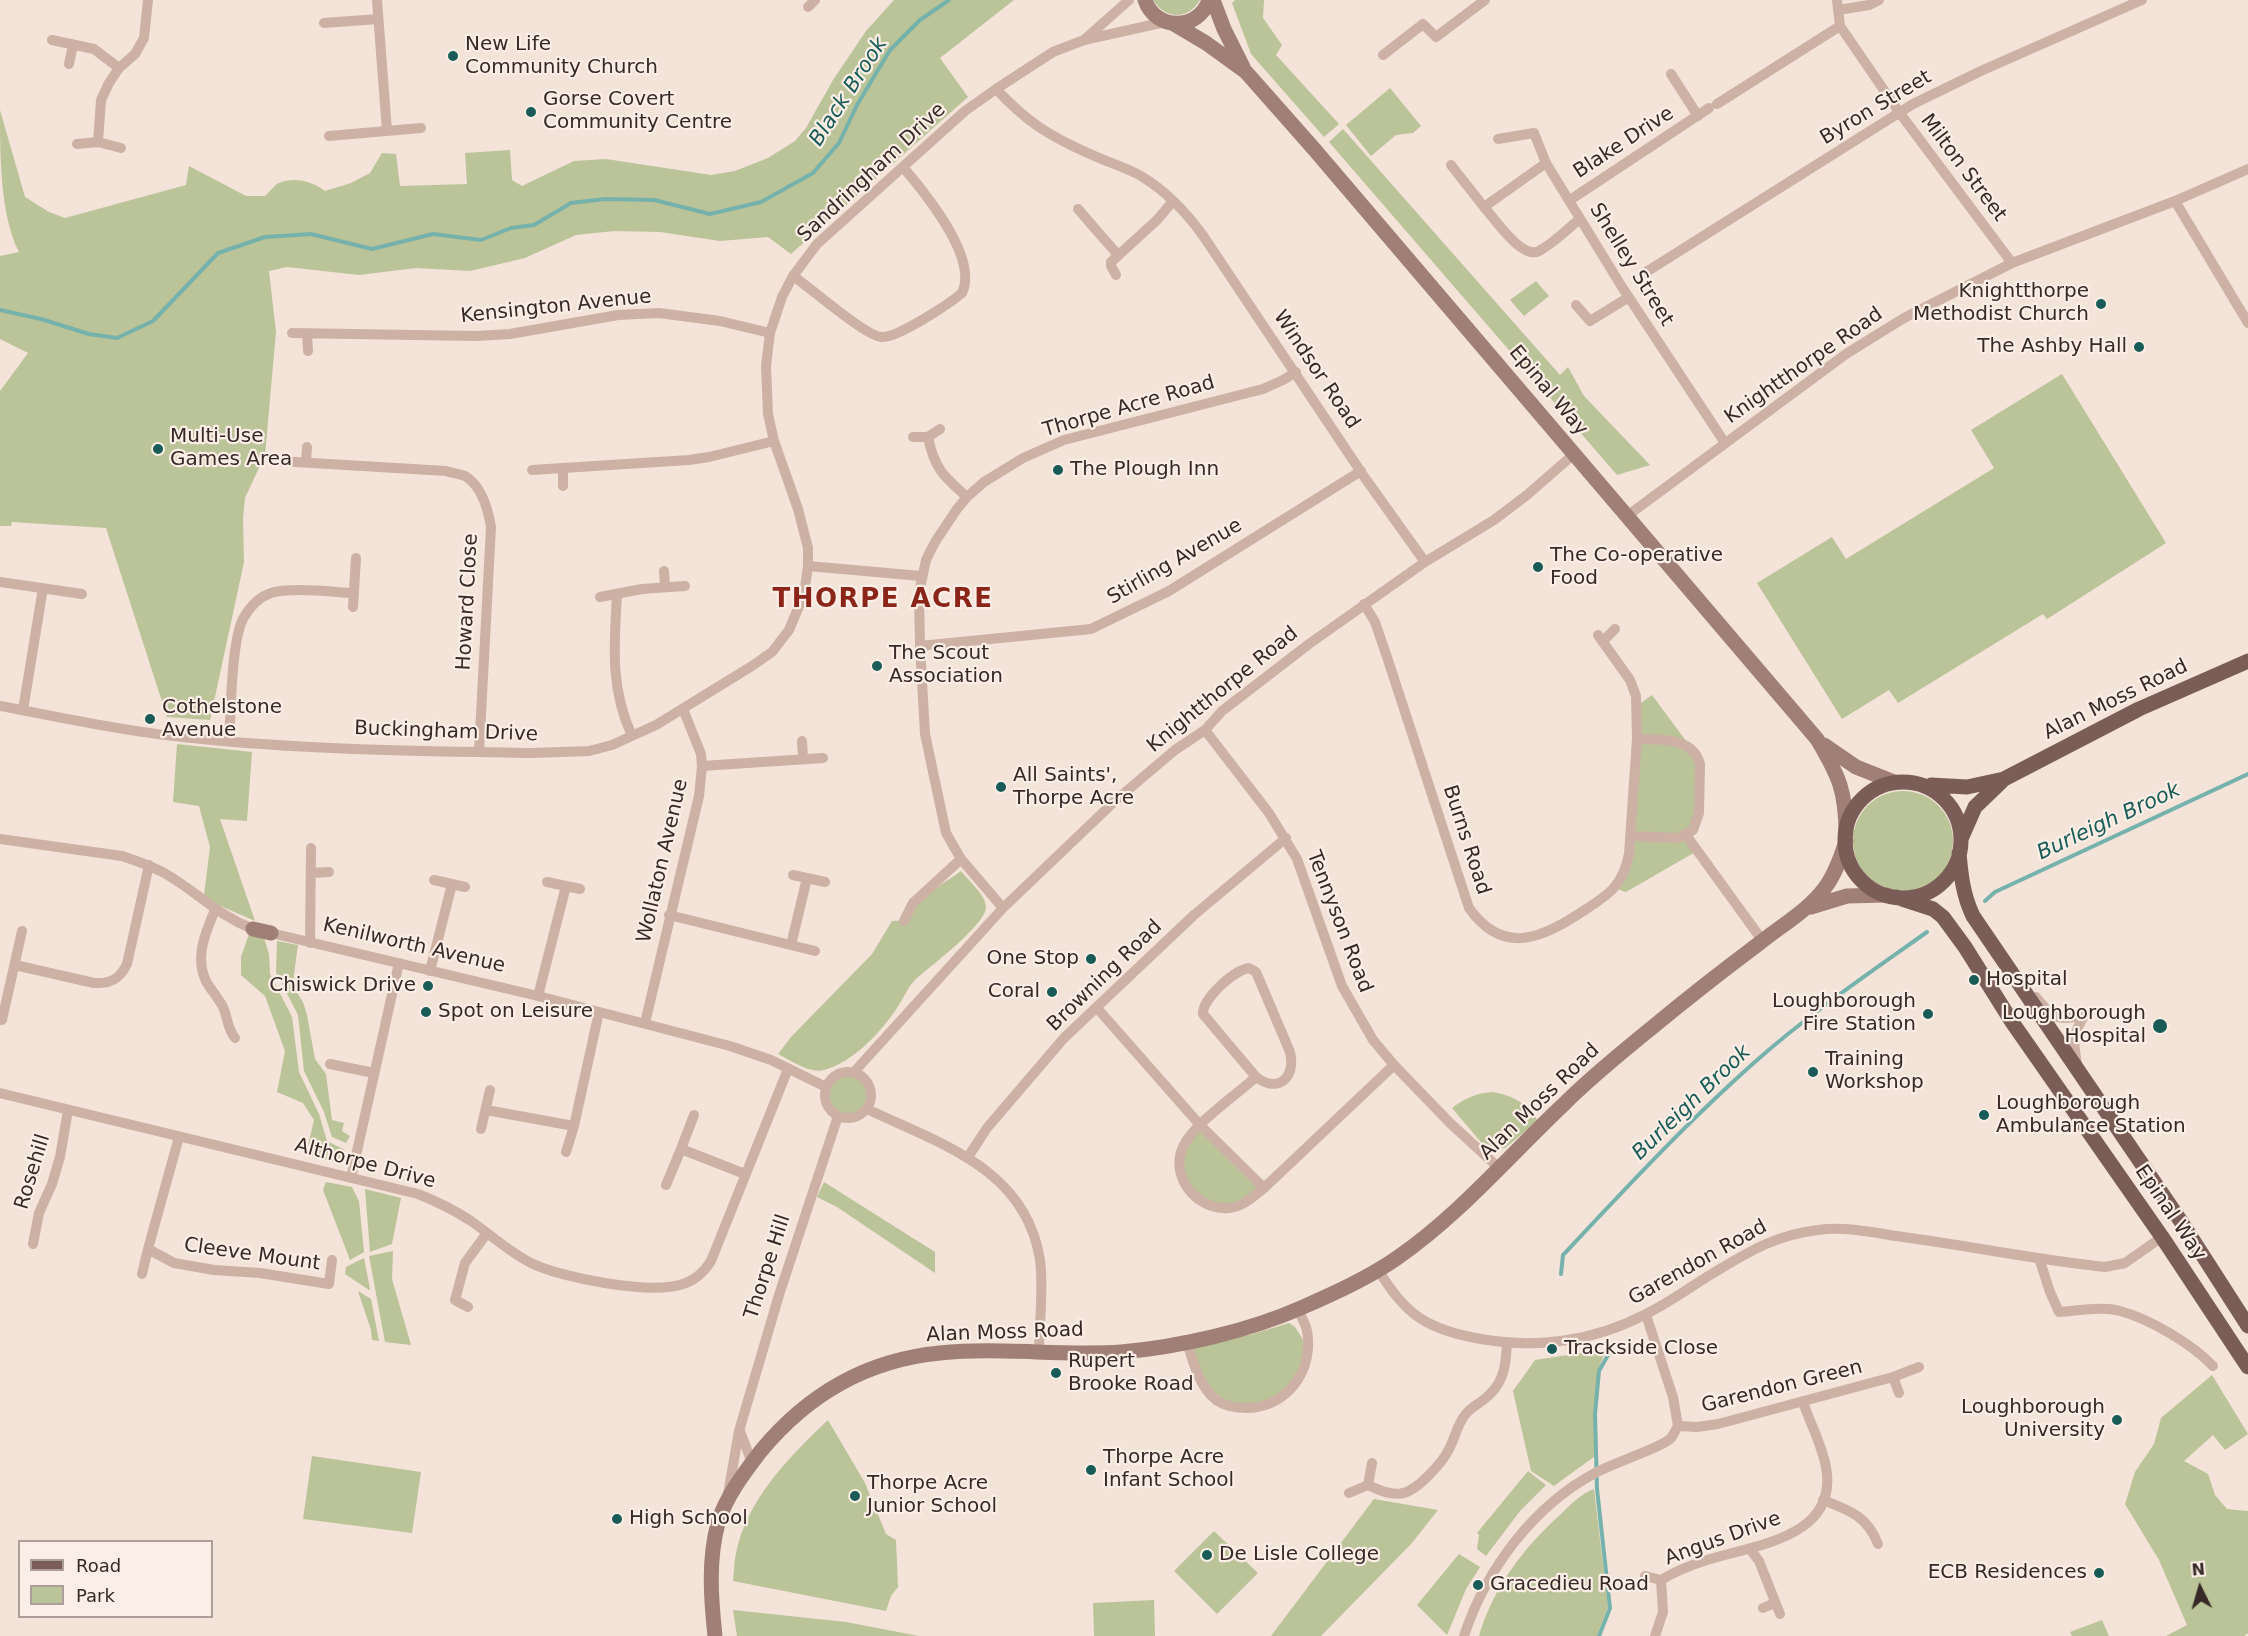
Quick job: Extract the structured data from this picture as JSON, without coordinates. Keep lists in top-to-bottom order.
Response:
{
  "streets": {
    "main road": ["Epinal Way", "Alan Moss Road"],
    "street": [
      "Byron Street",
      "Blake Drive",
      "Milton Street",
      "Sandringham Drive",
      "Shelley Street",
      "Kensington Avenue",
      "Knightthorpe Road",
      "Windsor Road",
      "Thorpe Acre Road",
      "Stirling Avenue",
      "Howard Close",
      "Buckingham Drive",
      "Burns Road",
      "Wollaton Avenue",
      "Tennyson Road",
      "Kenilworth Avenue",
      "Browning Road",
      "Althorpe Drive",
      "Rosehill",
      "Cleeve Mount",
      "Garendon Road",
      "Thorpe Hill",
      "Garendon Green",
      "Angus Drive"
    ]
  },
  "crossings": [
    ["Byron Street", "Milton Street"],
    ["Blake Drive", "Milton Street"],
    ["Blake Drive", "Shelley Street"],
    ["Milton Street", "Knightthorpe Road"],
    ["Sandringham Drive", "Kensington Avenue"],
    ["Sandringham Drive", "Windsor Road"],
    ["Sandringham Drive", "Epinal Way"],
    ["Sandringham Drive", "Buckingham Drive"],
    ["Shelley Street", "Knightthorpe Road"],
    ["Knightthorpe Road", "Windsor Road"],
    ["Knightthorpe Road", "Epinal Way"],
    ["Knightthorpe Road", "Thorpe Acre Road"],
    ["Knightthorpe Road", "Burns Road"],
    ["Knightthorpe Road", "Tennyson Road"],
    ["Knightthorpe Road", "Kenilworth Avenue"],
    ["Knightthorpe Road", "Thorpe Hill"],
    ["Windsor Road", "Thorpe Acre Road"],
    ["Windsor Road", "Stirling Avenue"],
    ["Epinal Way", "Alan Moss Road"],
    ["Epinal Way", "Garendon Road"],
    ["Thorpe Acre Road", "Stirling Avenue"],
    ["Howard Close", "Buckingham Drive"],
    ["Alan Moss Road", "Tennyson Road"],
    ["Alan Moss Road", "Garendon Road"],
    ["Alan Moss Road", "Thorpe Hill"],
    ["Buckingham Drive", "Wollaton Avenue"],
    ["Wollaton Avenue", "Kenilworth Avenue"],
    ["Tennyson Road", "Browning Road"],
    ["Kenilworth Avenue", "Althorpe Drive"],
    ["Kenilworth Avenue", "Thorpe Hill"],
    ["Althorpe Drive", "Rosehill"],
    ["Garendon Road", "Garendon Green"]
  ],
  "districts": ["THORPE ACRE"],
  "water": ["Black Brook", "Burleigh Brook"],
  "places": [
    "New Life Community Church",
    "Gorse Covert Community Centre",
    "Knightthorpe Methodist Church",
    "The Ashby Hall",
    "Multi-Use Games Area",
    "The Plough Inn",
    "The Co-operative Food",
    "The Scout Association",
    "Cothelstone Avenue",
    "All Saints', Thorpe Acre",
    "One Stop",
    "Hospital",
    "Chiswick Drive",
    "Coral",
    "Spot on Leisure",
    "Loughborough Fire Station",
    "Loughborough Hospital",
    "Training Workshop",
    "Loughborough Ambulance Station",
    "Trackside Close",
    "Rupert Brooke Road",
    "Loughborough University",
    "Thorpe Acre Infant School",
    "Thorpe Acre Junior School",
    "High School",
    "De Lisle College",
    "ECB Residences",
    "Gracedieu Road"
  ],
  "legend": ["Road", "Park"],
  "north": "top"
}
